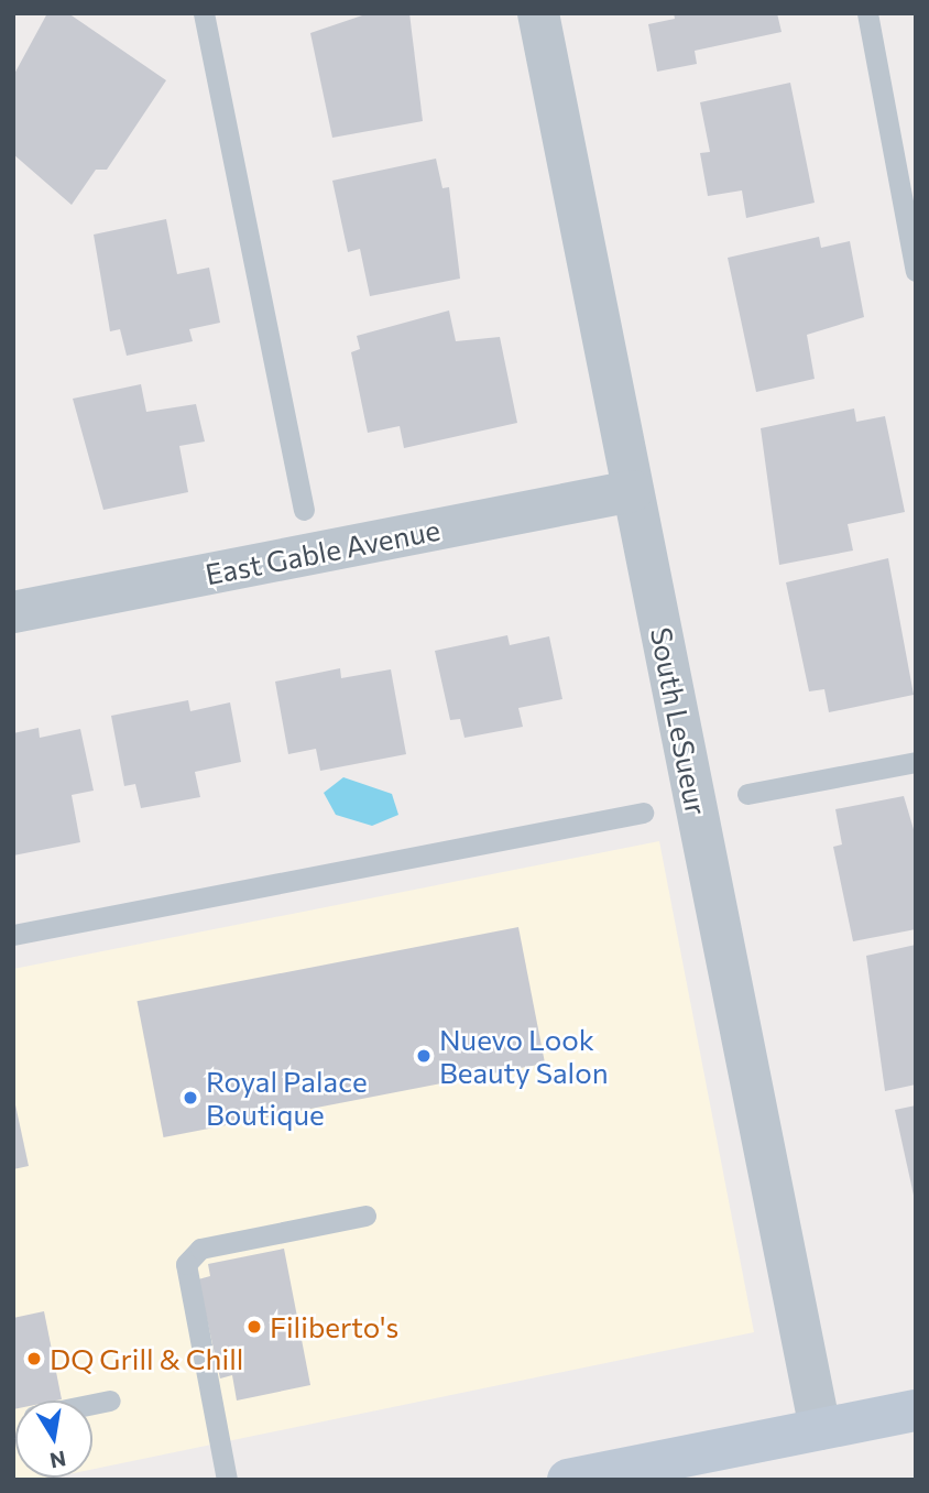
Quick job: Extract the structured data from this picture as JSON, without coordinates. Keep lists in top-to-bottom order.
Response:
{
  "streets": {
    "street": ["East Gable Avenue", "South LeSueur"]
  },
  "crossings": [
    ["East Gable Avenue", "South LeSueur"]
  ],
  "places": [
    "Nuevo Look Beauty Salon",
    "Royal Palace Boutique",
    "Filiberto's",
    "DQ Grill & Chill"
  ],
  "north": "bottom"
}
